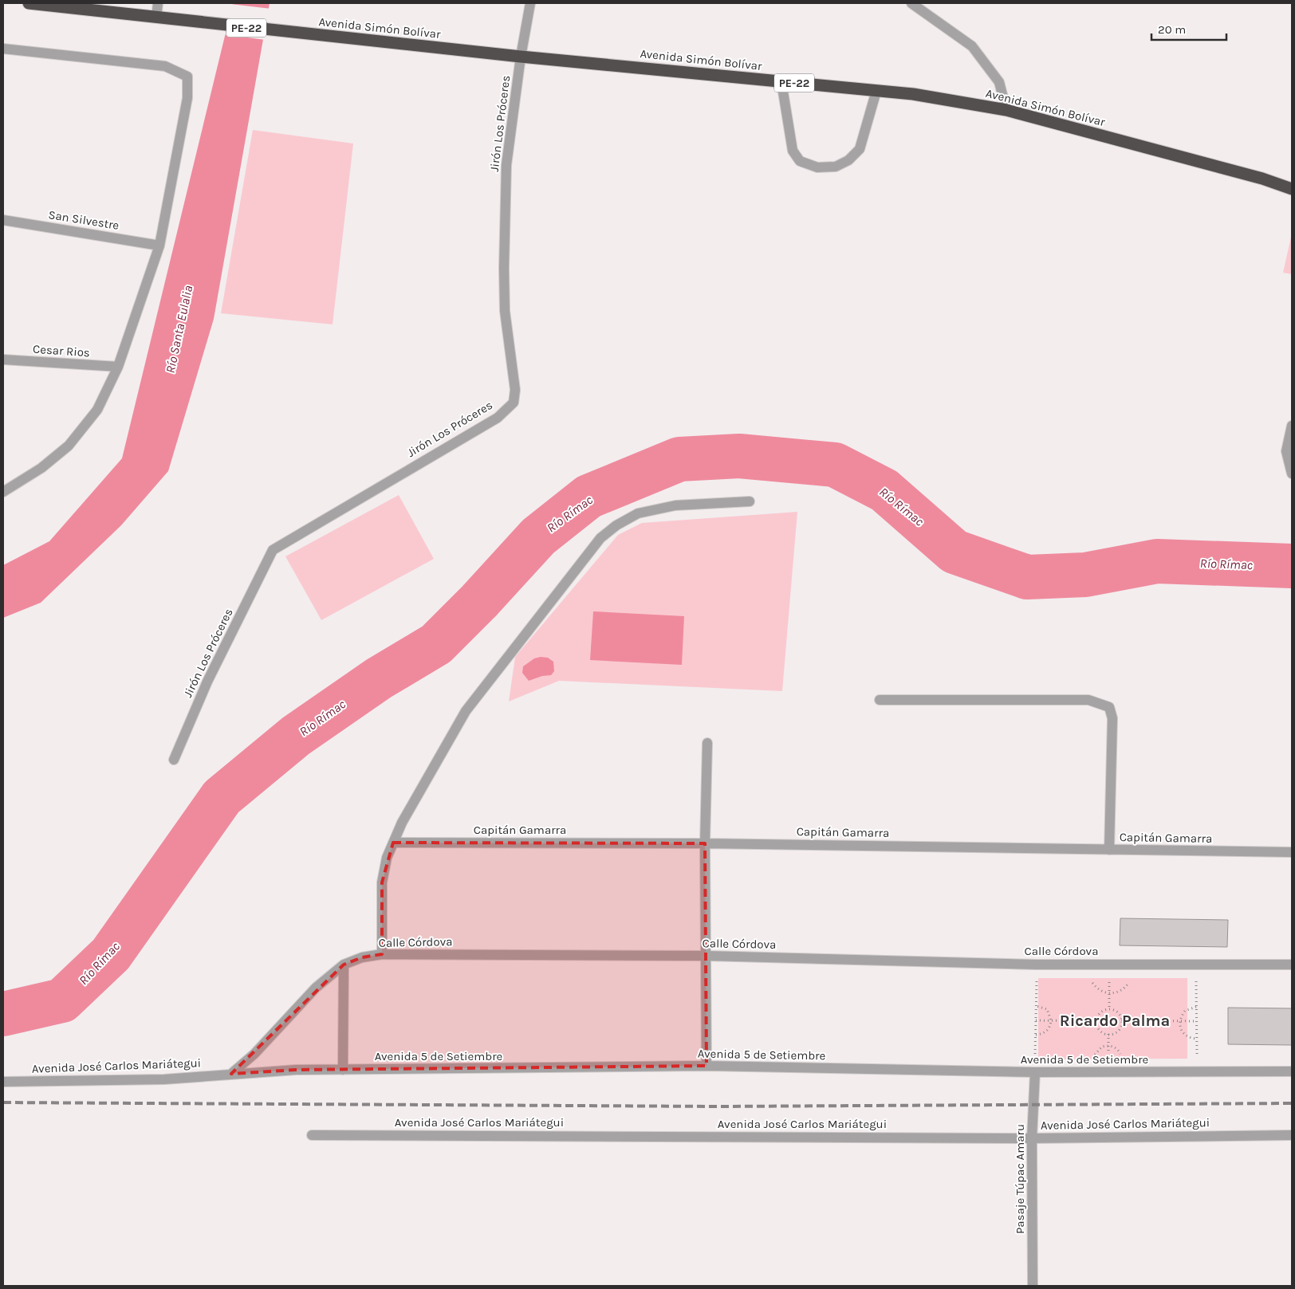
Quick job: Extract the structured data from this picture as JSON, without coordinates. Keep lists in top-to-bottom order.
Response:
{
  "streets": {
    "highway": ["PE-22", "Avenida Simón Bolívar"],
    "street": [
      "Jirón Los Próceres",
      "San Silvestre",
      "Cesar Rios",
      "Capitán Gamarra",
      "Calle Córdova",
      "Avenida 5 de Setiembre",
      "Avenida José Carlos Mariátegui",
      "Pasaje Túpac Amaru"
    ]
  },
  "crossings": [
    ["PE-22", "Avenida Simón Bolívar"],
    ["Avenida Simón Bolívar", "Jirón Los Próceres"],
    ["Calle Córdova", "Avenida 5 de Setiembre"],
    ["Calle Córdova", "Avenida José Carlos Mariátegui"],
    ["Avenida 5 de Setiembre", "Avenida José Carlos Mariátegui"],
    ["Avenida 5 de Setiembre", "Pasaje Túpac Amaru"],
    ["Avenida José Carlos Mariátegui", "Pasaje Túpac Amaru"]
  ],
  "districts": ["Ricardo Palma"],
  "water": ["Río Santa Eulalia", "Río Rímac"],
  "scale_bar": "20 m"
}
